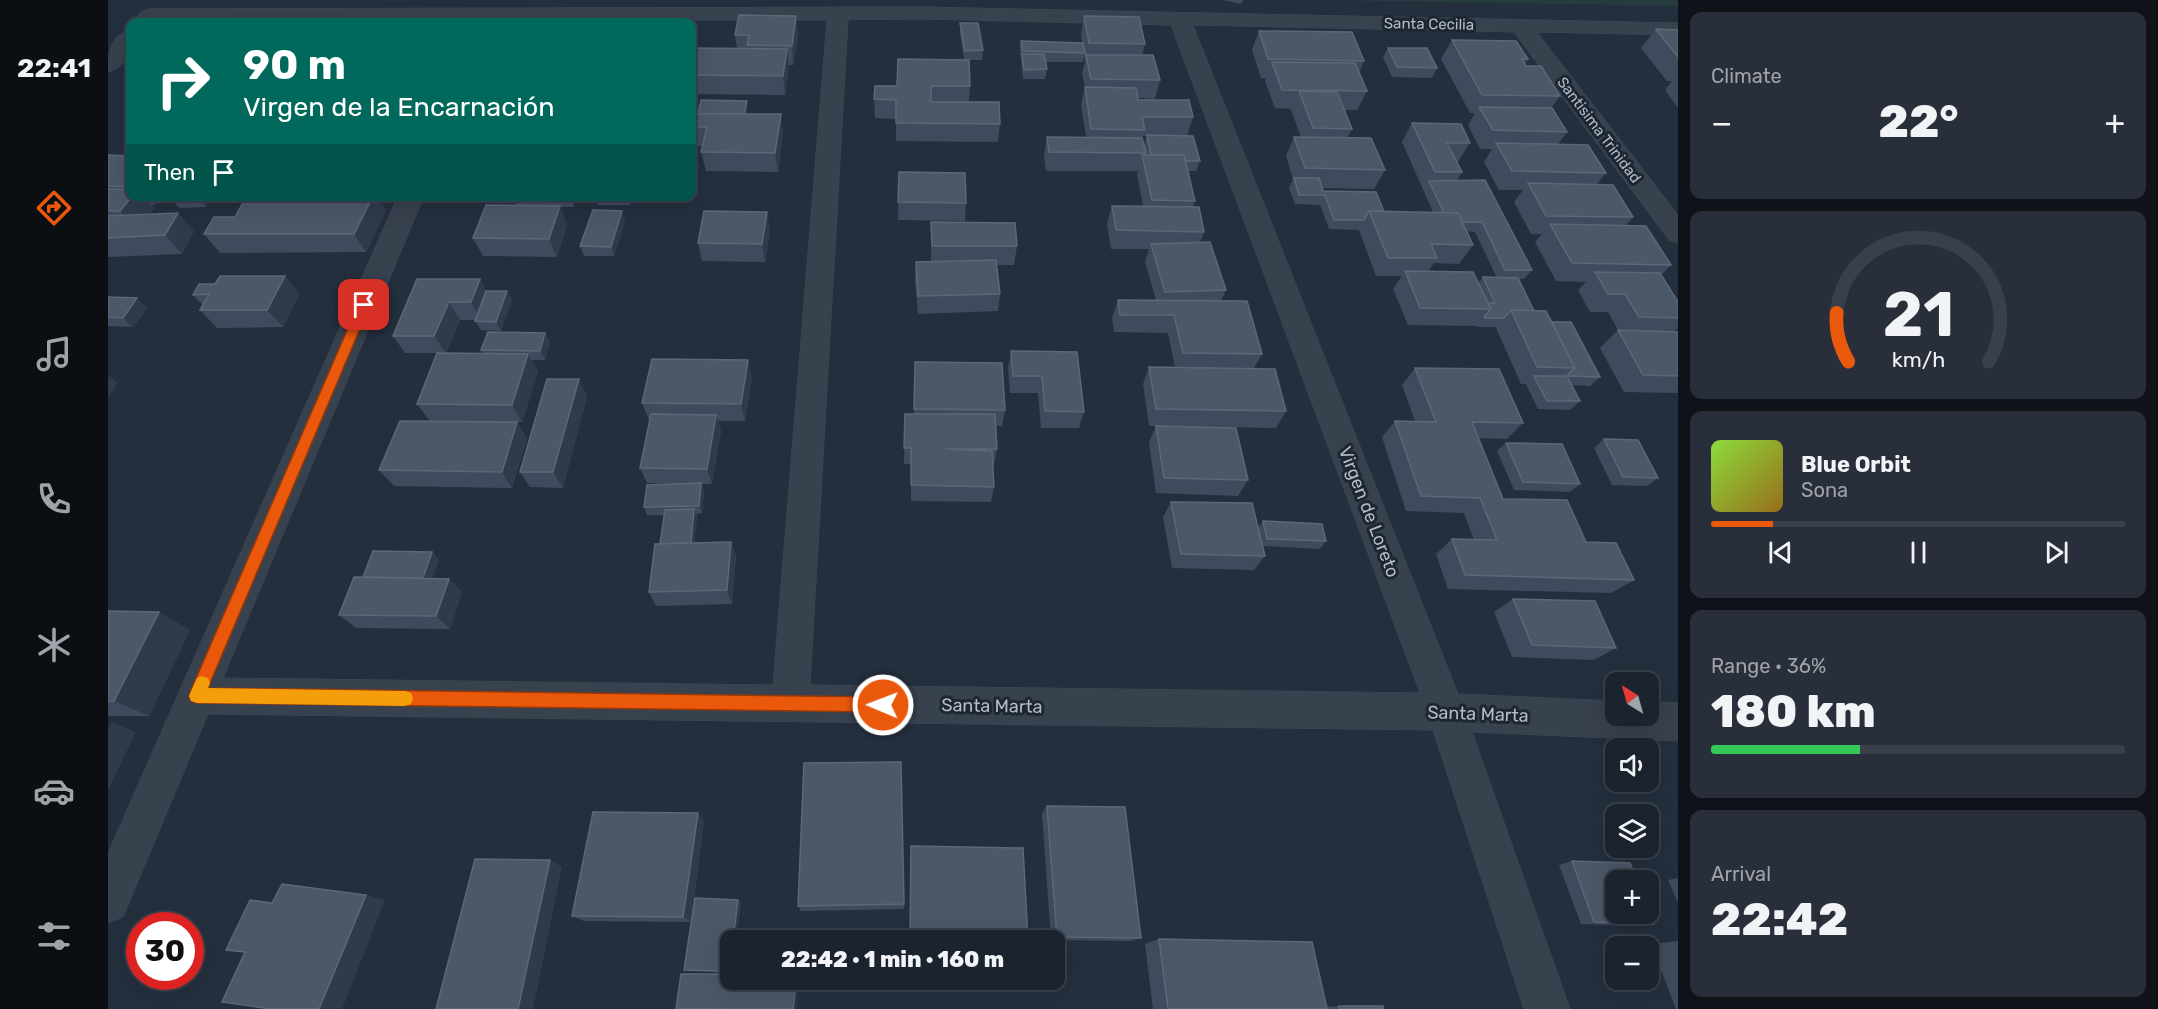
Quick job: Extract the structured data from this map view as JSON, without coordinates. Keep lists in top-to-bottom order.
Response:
{
  "streets": {
    "street": [
      "Santa Cecilia",
      "Santisima Trinidad",
      "Virgen de Loreto",
      "Santa Marta"
    ]
  },
  "crossings": [
    ["Santa Cecilia", "Santisima Trinidad"],
    ["Santa Cecilia", "Virgen de Loreto"],
    ["Virgen de Loreto", "Santa Marta"]
  ],
  "north": "top left",
  "page": {
    "tabs": "22:41",
    "tile": [
      "Climate",
      ["Range · 36%", "180 km"],
      ["Arrival", "22:42"]
    ],
    "turn": ["90 m", "Virgen de la Encarnación"],
    "heat": ["−", "22°", "+"],
    "then": "Then",
    "song": ["Blue Orbit", "Sona"],
    "map_buttons": ["+", "−"],
    "limit": "30",
    "trip": "22:42 · 1 min · 160 m",
    "gauge": ["21", "km/h"]
  }
}
